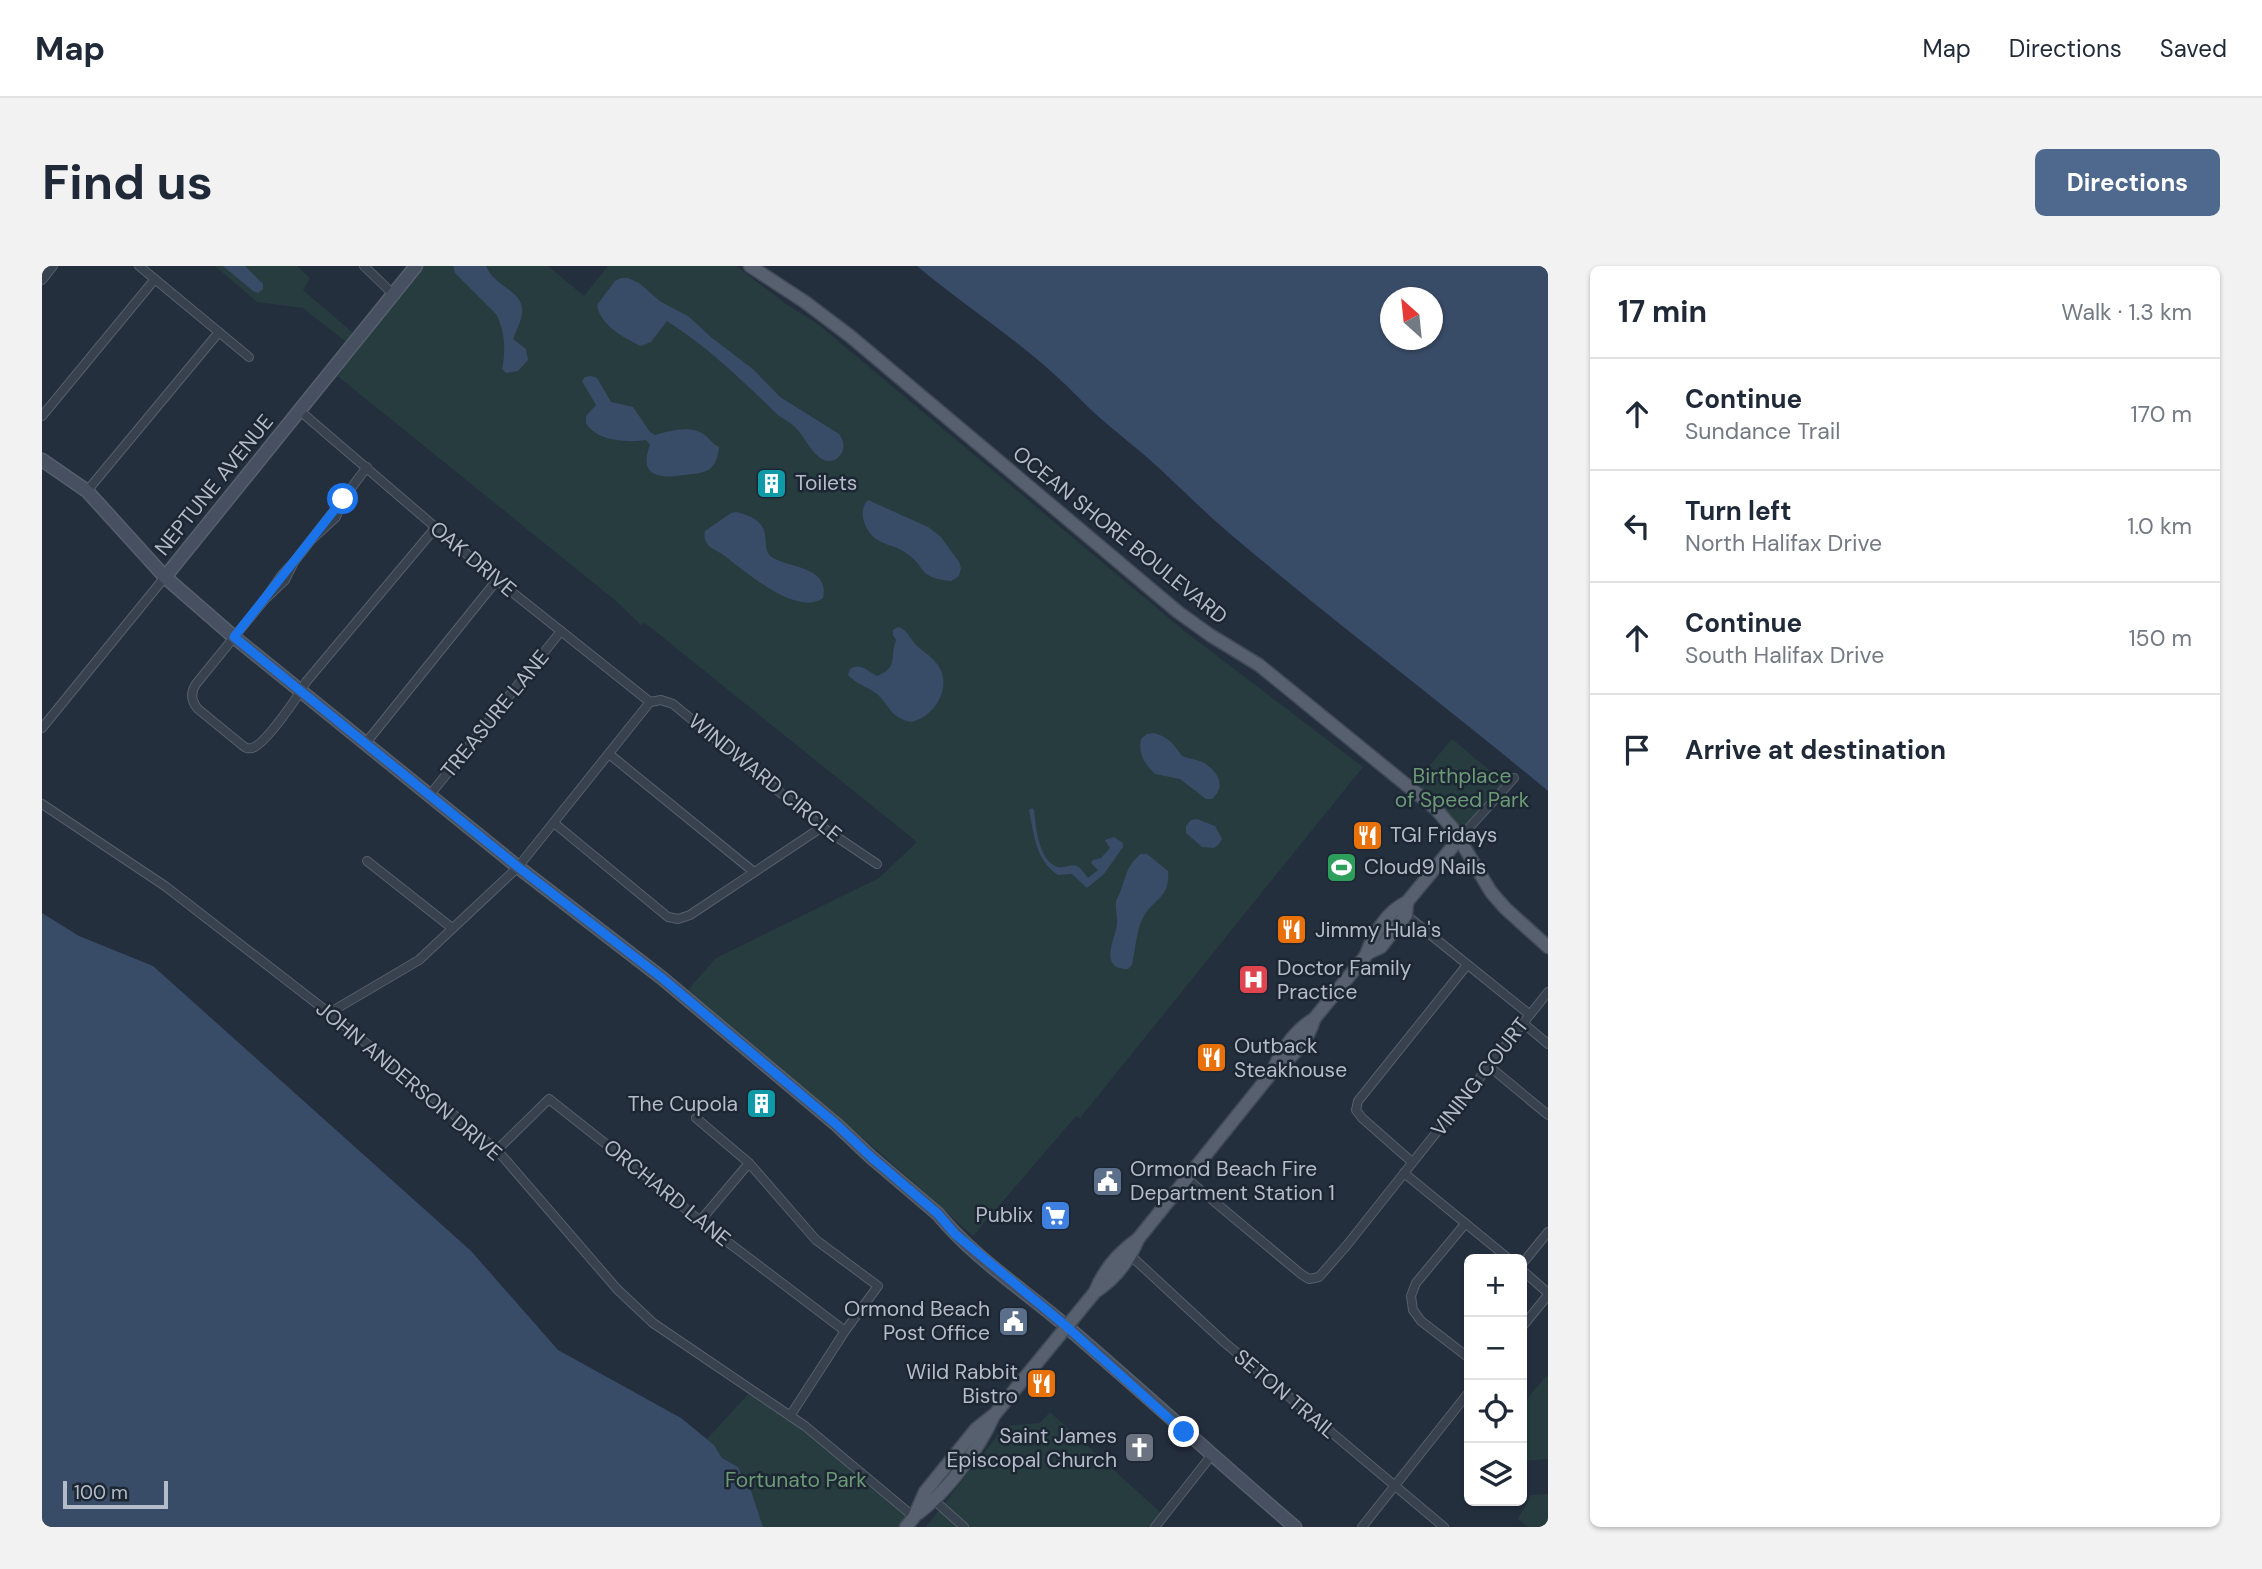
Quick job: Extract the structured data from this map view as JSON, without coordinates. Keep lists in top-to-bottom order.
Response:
{
  "streets": {
    "main road": ["OCEAN SHORE BOULEVARD"],
    "street": [
      "NEPTUNE AVENUE",
      "OAK DRIVE",
      "TREASURE LANE",
      "WINDWARD CIRCLE",
      "VINING COURT",
      "JOHN ANDERSON DRIVE",
      "ORCHARD LANE",
      "SETON TRAIL"
    ]
  },
  "crossings": [
    ["NEPTUNE AVENUE", "OAK DRIVE"],
    ["OAK DRIVE", "TREASURE LANE"],
    ["OAK DRIVE", "WINDWARD CIRCLE"],
    ["JOHN ANDERSON DRIVE", "ORCHARD LANE"]
  ],
  "parks": ["Birthplace of Speed Park", "Fortunato Park"],
  "places": {
    "building": ["Toilets", "The Cupola"],
    "restaurant": [
      "TGI Fridays",
      "Jimmy Hula's",
      "Outback Steakhouse",
      "Wild Rabbit Bistro"
    ],
    "sports": ["Cloud9 Nails"],
    "hospital": ["Doctor Family Practice"],
    "public building": ["Ormond Beach Fire Department Station 1", "Ormond Beach Post Office"],
    "supermarket": ["Publix"],
    "church": ["Saint James Episcopal Church"]
  },
  "scale_bar": "100 m",
  "north": "top left",
  "page": {
    "header": "Map",
    "nav": ["Map", "Directions", "Saved"],
    "buttons": "Directions",
    "title": "Find us",
    "heading": ["17 min", "Walk · 1.3 km"],
    "list": [
      ["Continue", "Sundance Trail", "170 m"],
      ["Turn left", "North Halifax Drive", "1.0 km"],
      ["Continue", "South Halifax Drive", "150 m"],
      "Arrive at destination"
    ],
    "map_buttons": ["+", "−"],
    "scale": "100 m"
  }
}
